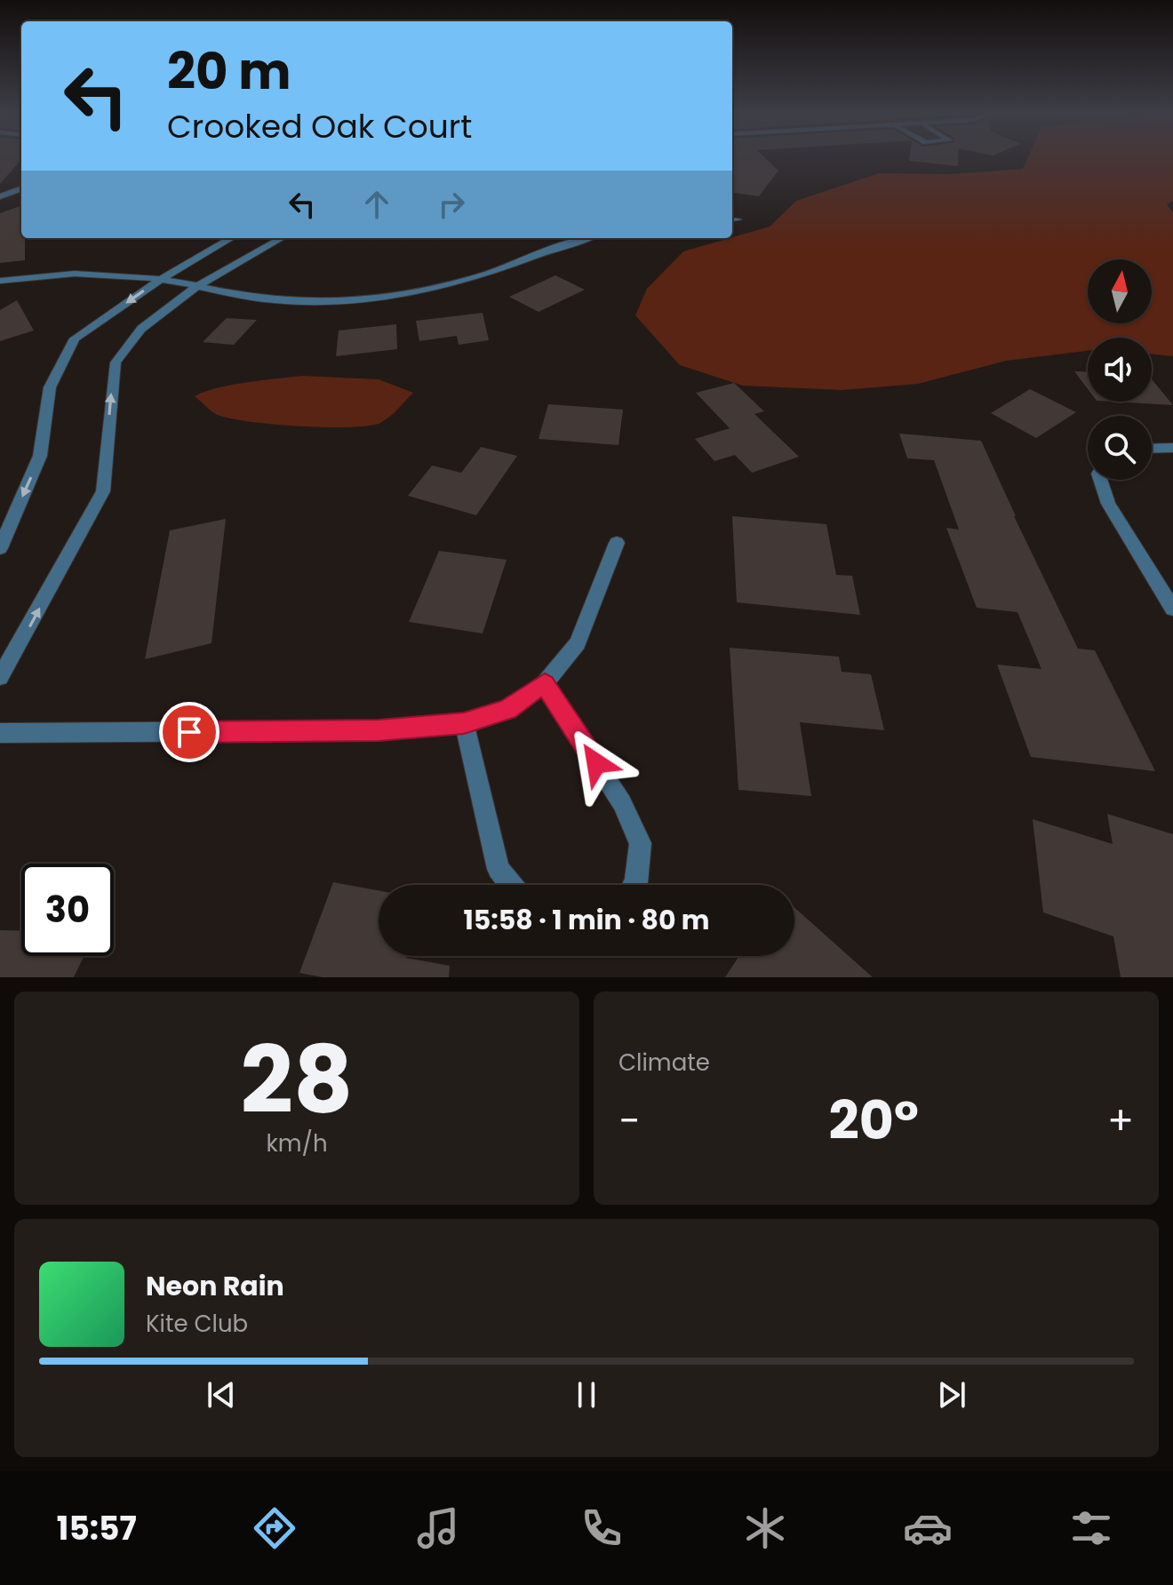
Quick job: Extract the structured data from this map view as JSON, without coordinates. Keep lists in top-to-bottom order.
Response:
{
  "north": "top",
  "page": {
    "turn": ["20 m", "Crooked Oak Court"],
    "limit": "30",
    "trip": "15:58 · 1 min · 80 m",
    "tile": [
      ["28", "km/h"],
      "Climate"
    ],
    "heat": ["−", "20°", "+"],
    "song": ["Neon Rain", "Kite Club"],
    "tabs": "15:57"
  }
}
